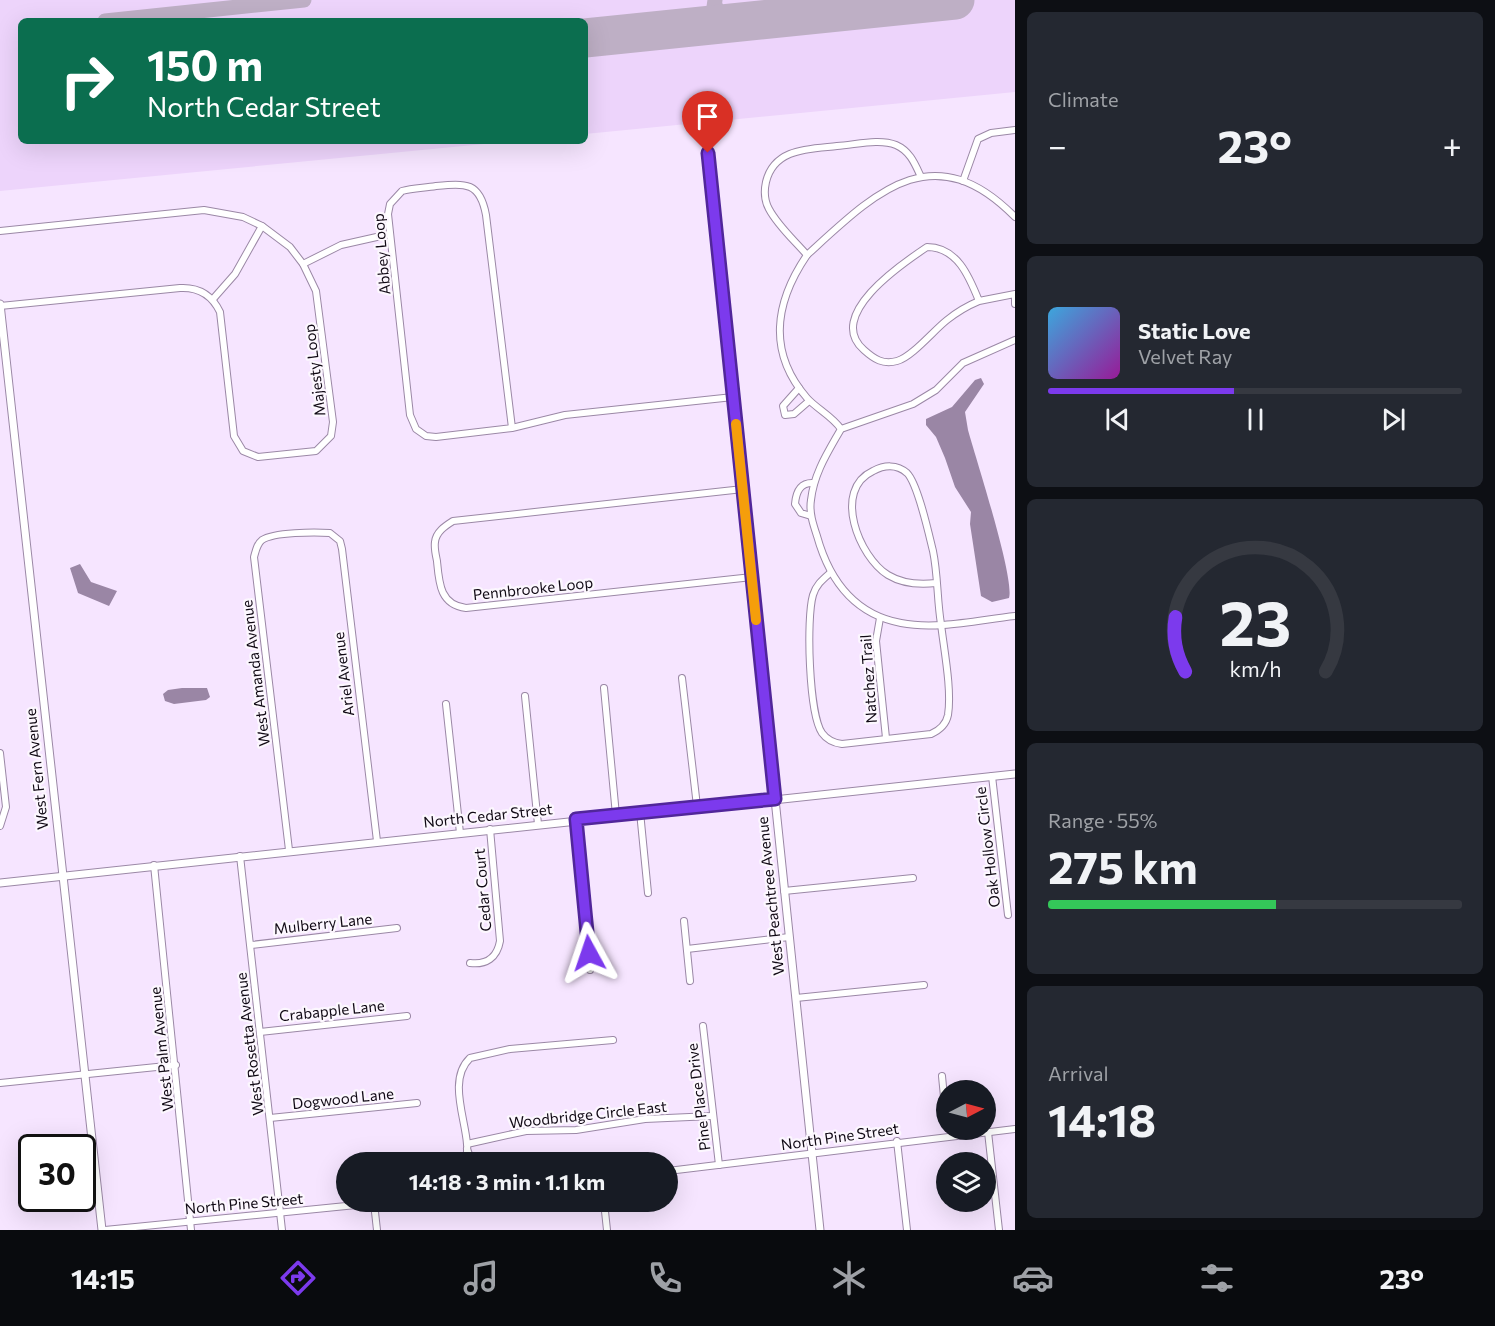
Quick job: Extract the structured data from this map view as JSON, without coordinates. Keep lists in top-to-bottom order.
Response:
{
  "streets": {
    "street": [
      "Abbey Loop",
      "Majesty Loop",
      "Pennbrooke Loop",
      "West Amanda Avenue",
      "Ariel Avenue",
      "Natchez Trail",
      "West Fern Avenue",
      "North Cedar Street",
      "Oak Hollow Circle",
      "Cedar Court",
      "West Peachtree Avenue",
      "Mulberry Lane",
      "Crabapple Lane",
      "West Rosetta Avenue",
      "West Palm Avenue",
      "Pine Place Drive",
      "Dogwood Lane",
      "Woodbridge Circle East",
      "North Pine Street"
    ]
  },
  "crossings": [
    ["Abbey Loop", "West Peachtree Avenue"],
    ["Pennbrooke Loop", "West Peachtree Avenue"],
    ["West Amanda Avenue", "Ariel Avenue"],
    ["West Amanda Avenue", "North Cedar Street"],
    ["Ariel Avenue", "North Cedar Street"],
    ["West Fern Avenue", "North Cedar Street"],
    ["West Fern Avenue", "North Pine Street"],
    ["North Cedar Street", "Oak Hollow Circle"],
    ["North Cedar Street", "Cedar Court"],
    ["North Cedar Street", "West Peachtree Avenue"],
    ["North Cedar Street", "West Rosetta Avenue"],
    ["North Cedar Street", "West Palm Avenue"],
    ["West Peachtree Avenue", "North Pine Street"],
    ["Mulberry Lane", "West Rosetta Avenue"],
    ["Crabapple Lane", "West Rosetta Avenue"],
    ["West Rosetta Avenue", "Dogwood Lane"],
    ["West Rosetta Avenue", "North Pine Street"],
    ["West Palm Avenue", "North Pine Street"],
    ["Pine Place Drive", "Woodbridge Circle East"],
    ["Pine Place Drive", "North Pine Street"]
  ],
  "north": "right",
  "page": {
    "tile": [
      "Climate",
      ["Range · 55%", "275 km"],
      ["Arrival", "14:18"]
    ],
    "turn": ["150 m", "North Cedar Street"],
    "heat": ["−", "23°", "+"],
    "song": ["Static Love", "Velvet Ray"],
    "limit": "30",
    "trip": "14:18 · 3 min · 1.1 km",
    "tabs": ["14:15", "23°"],
    "gauge": ["23", "km/h"]
  }
}
